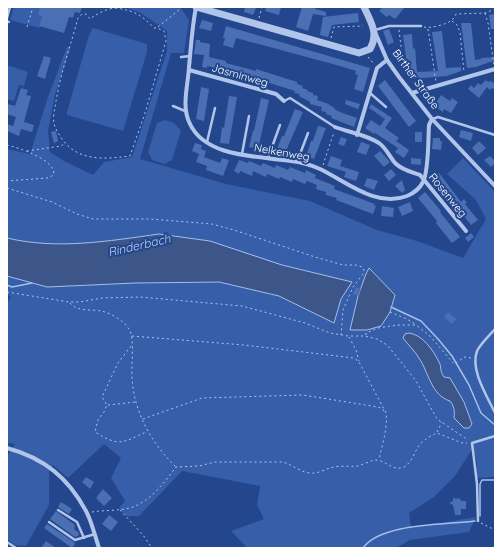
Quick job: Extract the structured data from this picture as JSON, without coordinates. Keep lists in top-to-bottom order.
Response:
{
  "streets": {
    "street": [
      "Jasminweg",
      "Birther Straße",
      "Nelkenweg",
      "Rosenweg"
    ]
  },
  "crossings": [
    ["Jasminweg", "Nelkenweg"],
    ["Nelkenweg", "Rosenweg"]
  ],
  "water": ["Rinderbach"]
}
